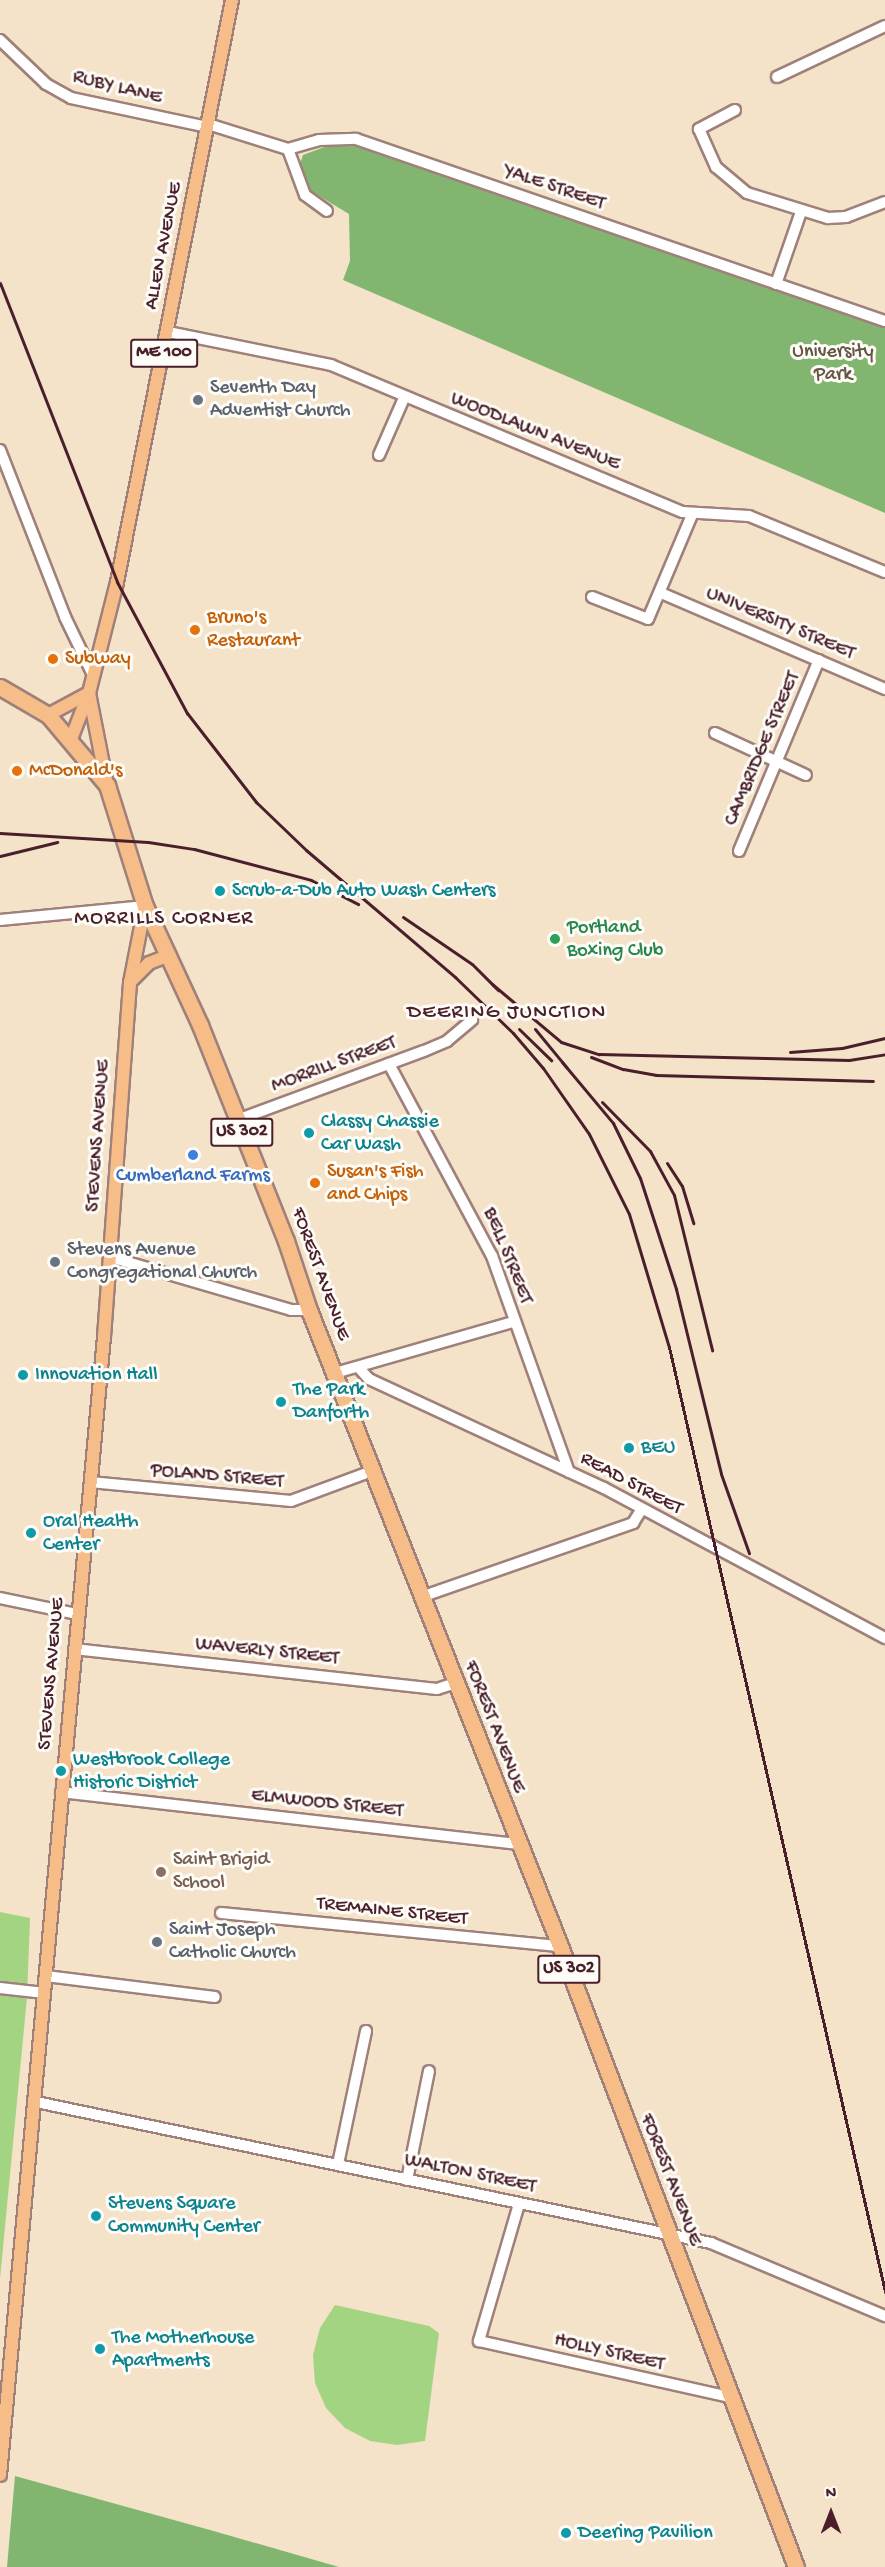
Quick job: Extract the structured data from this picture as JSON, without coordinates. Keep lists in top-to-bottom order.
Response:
{
  "streets": {
    "highway": ["US 302", "FOREST AVENUE"],
    "main road": ["ALLEN AVENUE", "ME 100", "STEVENS AVENUE"],
    "street": [
      "RUBY LANE",
      "YALE STREET",
      "WOODLAWN AVENUE",
      "UNIVERSITY STREET",
      "CAMBRIDGE STREET",
      "MORRILL STREET",
      "BELL STREET",
      "POLAND STREET",
      "READ STREET",
      "WAVERLY STREET",
      "ELMWOOD STREET",
      "TREMAINE STREET",
      "WALTON STREET",
      "HOLLY STREET"
    ]
  },
  "crossings": [
    ["RUBY LANE", "ALLEN AVENUE"],
    ["ALLEN AVENUE", "ME 100"],
    ["ALLEN AVENUE", "WOODLAWN AVENUE"],
    ["ME 100", "US 302"],
    ["UNIVERSITY STREET", "CAMBRIDGE STREET"],
    ["MORRILL STREET", "BELL STREET"],
    ["MORRILL STREET", "FOREST AVENUE"],
    ["US 302", "STEVENS AVENUE"],
    ["US 302", "FOREST AVENUE"],
    ["STEVENS AVENUE", "FOREST AVENUE"],
    ["STEVENS AVENUE", "POLAND STREET"],
    ["STEVENS AVENUE", "WAVERLY STREET"],
    ["STEVENS AVENUE", "ELMWOOD STREET"],
    ["STEVENS AVENUE", "WALTON STREET"],
    ["BELL STREET", "READ STREET"],
    ["FOREST AVENUE", "POLAND STREET"],
    ["FOREST AVENUE", "WAVERLY STREET"],
    ["FOREST AVENUE", "ELMWOOD STREET"],
    ["FOREST AVENUE", "TREMAINE STREET"],
    ["FOREST AVENUE", "WALTON STREET"],
    ["FOREST AVENUE", "HOLLY STREET"],
    ["WALTON STREET", "HOLLY STREET"]
  ],
  "districts": ["MORRILLS CORNER", "DEERING JUNCTION"],
  "parks": ["University Park"],
  "places": [
    "Seventh Day Adventist Church",
    "Bruno's Restaurant",
    "Subway",
    "McDonald's",
    "Scrub-a-Dub Auto Wash Centers",
    "Portland Boxing Club",
    "Classy Chassie Car Wash",
    "Cumberland Farms",
    "Susan's Fish and Chips",
    "Stevens Avenue Congregational Church",
    "Innovation Hall",
    "The Park Danforth",
    "BEU",
    "Oral Health Center",
    "Westbrook College Historic District",
    "Saint Brigid School",
    "Saint Joseph Catholic Church",
    "Stevens Square Community Center",
    "The Motherhouse Apartments",
    "Deering Pavilion"
  ],
  "north": "top"
}
